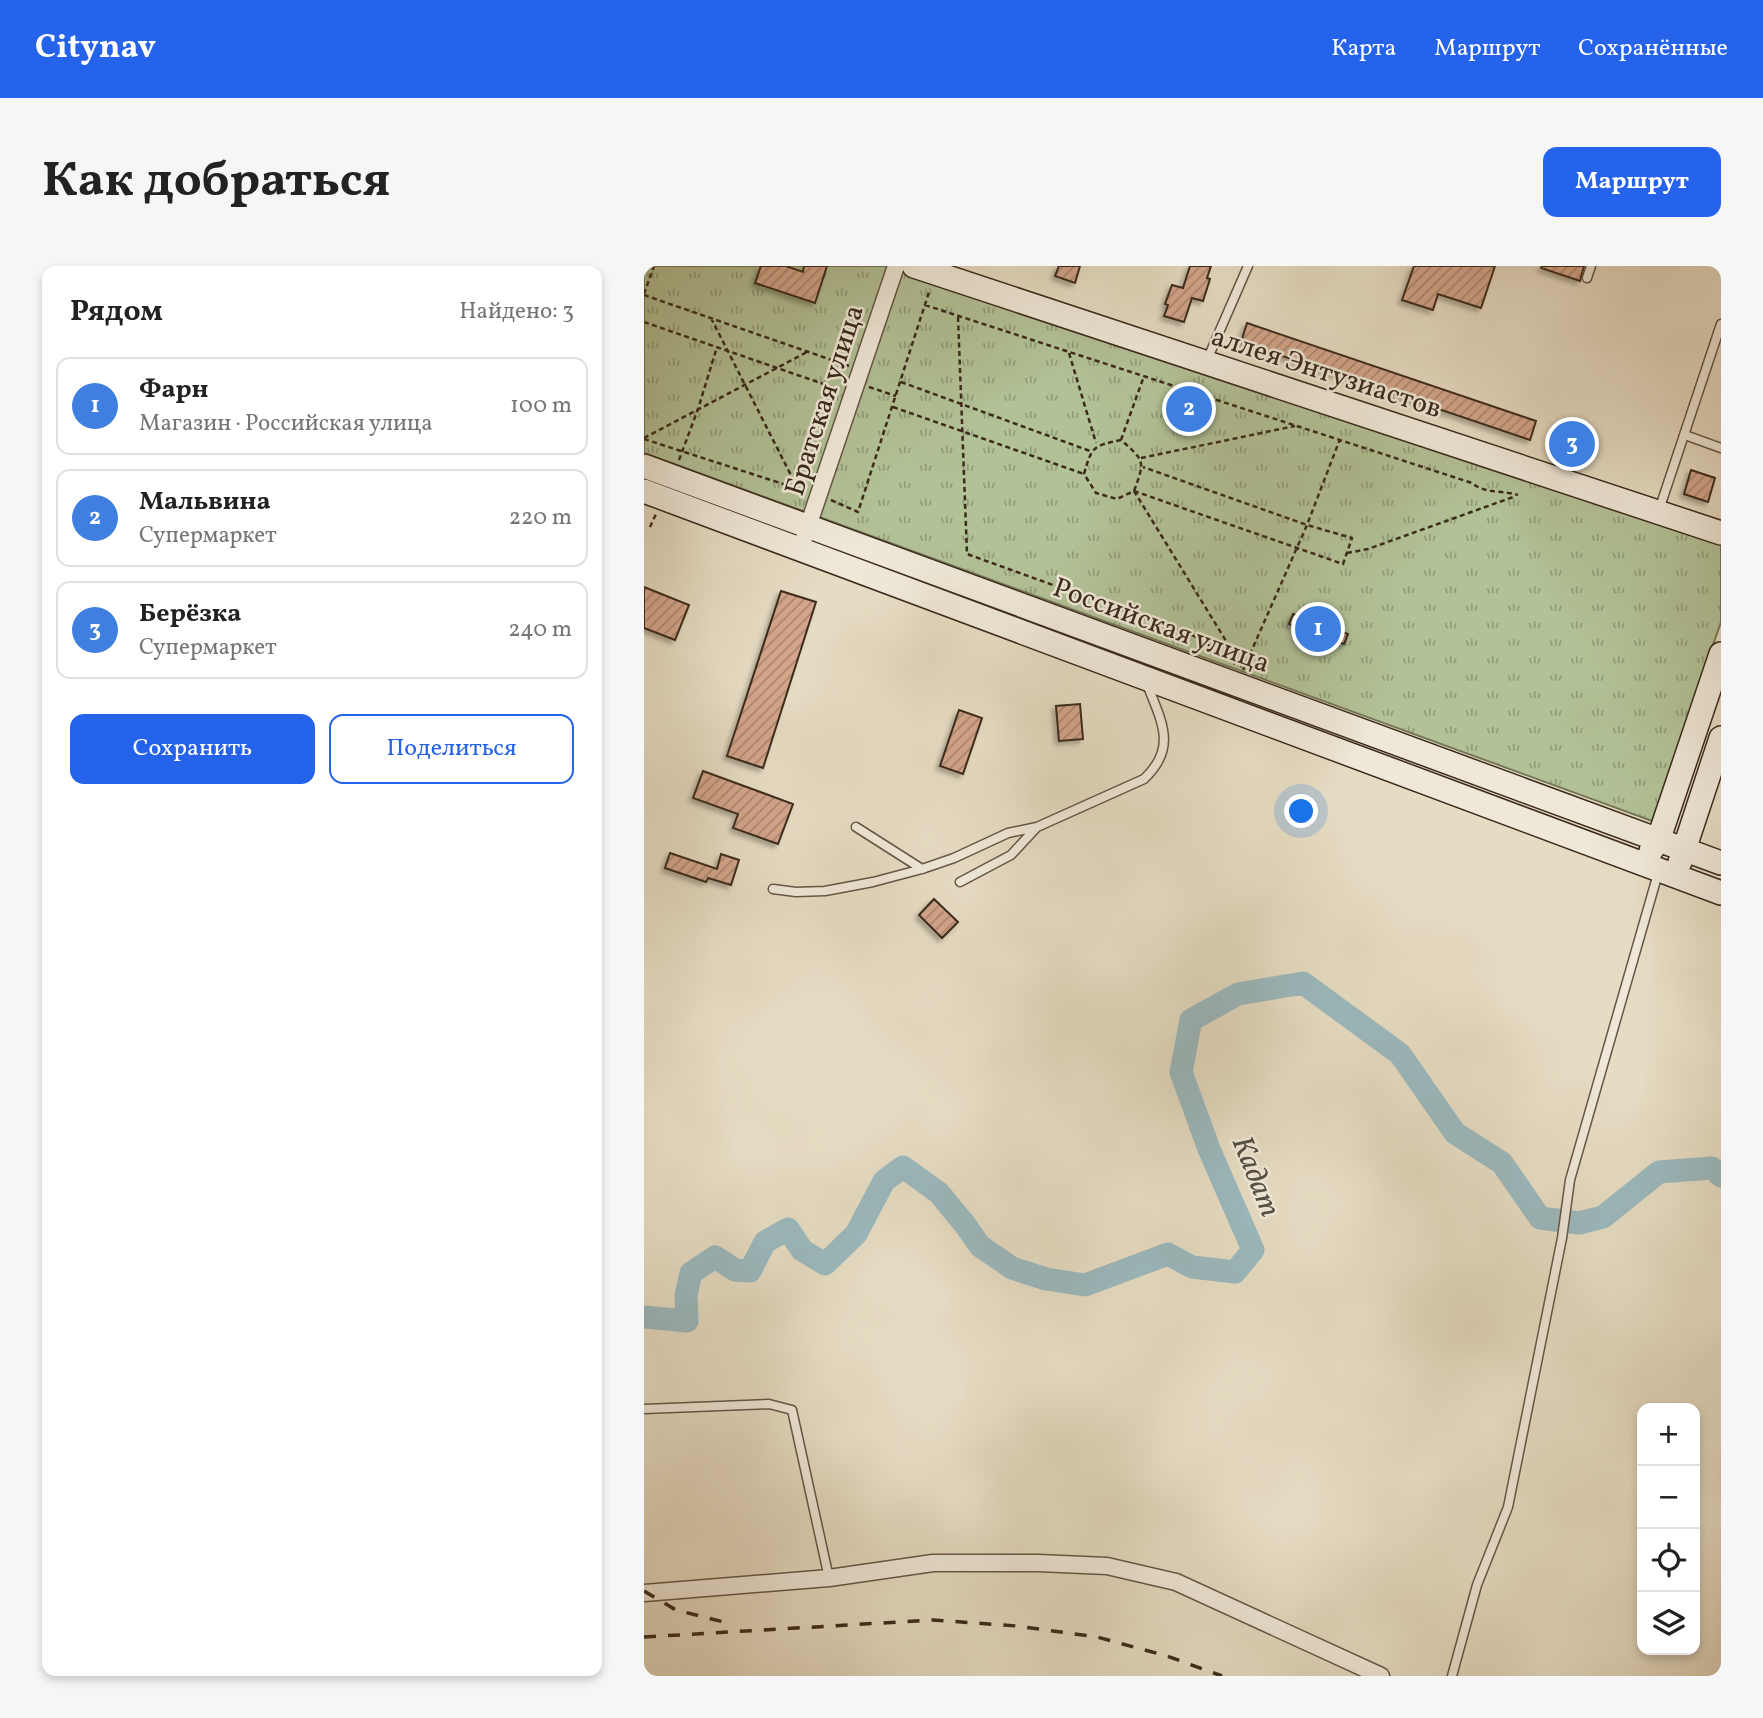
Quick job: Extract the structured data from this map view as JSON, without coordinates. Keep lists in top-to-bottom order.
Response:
{
  "streets": {
    "main road": ["аллея Энтузиастов", "Российская улица"],
    "street": ["Братская улица"]
  },
  "crossings": [
    ["Братская улица", "Российская улица"]
  ],
  "water": ["Кадат"],
  "page": {
    "header": "Citynav",
    "nav": ["Карта", "Маршрут", "Сохранённые"],
    "buttons": [
      "Маршрут",
      ["Сохранить", "Поделиться"]
    ],
    "title": "Как добраться",
    "heading": ["Рядом", "Найдено: 3"],
    "list": [
      {
        "mark": "1",
        "name": "Фарн",
        "note": "Магазин · Российская улица",
        "value": "100 m"
      },
      {
        "mark": "2",
        "name": "Мальвина",
        "note": "Супермаркет",
        "value": "220 m"
      },
      {
        "mark": "3",
        "name": "Берёзка",
        "note": "Супермаркет",
        "value": "240 m"
      }
    ],
    "pins": ["2", "3", "1"],
    "map_buttons": ["+", "−"]
  }
}
